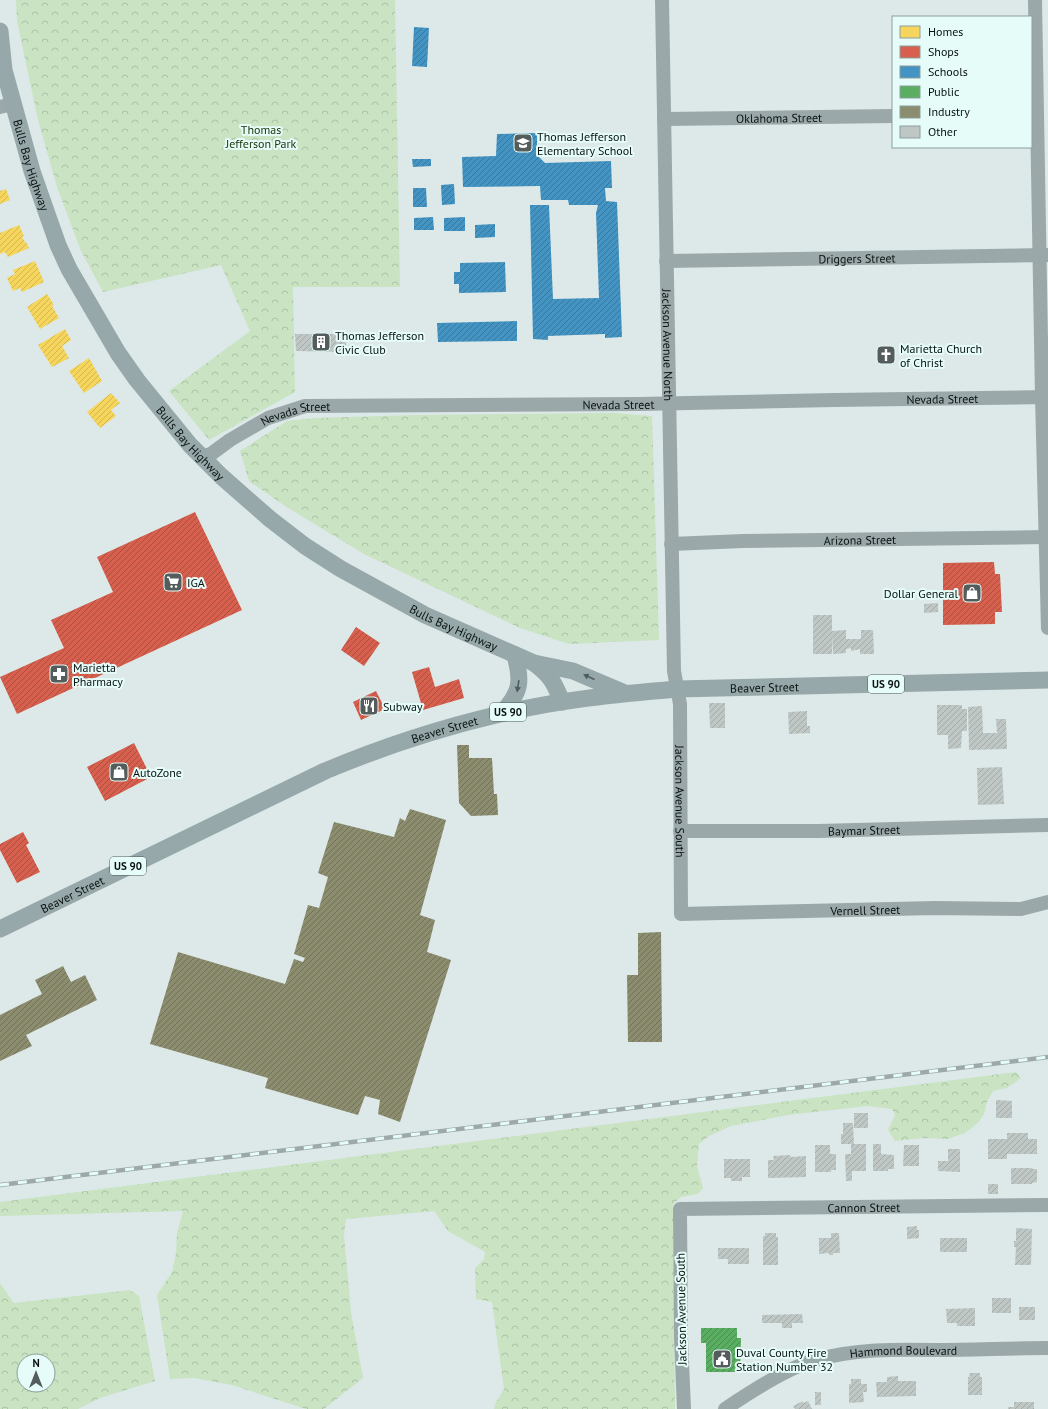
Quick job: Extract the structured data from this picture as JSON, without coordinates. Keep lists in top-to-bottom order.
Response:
{
  "streets": {
    "main road": ["Bulls Bay Highway", "US 90", "Beaver Street"],
    "street": [
      "Oklahoma Street",
      "Driggers Street",
      "Jackson Avenue North",
      "Nevada Street",
      "Arizona Street",
      "Jackson Avenue South",
      "Baymar Street",
      "Vernell Street",
      "Cannon Street",
      "Hammond Boulevard"
    ]
  },
  "crossings": [
    ["Oklahoma Street", "Jackson Avenue North"],
    ["Bulls Bay Highway", "Nevada Street"],
    ["Bulls Bay Highway", "Beaver Street"],
    ["Driggers Street", "Jackson Avenue North"],
    ["Jackson Avenue North", "Nevada Street"],
    ["Jackson Avenue North", "Arizona Street"],
    ["Jackson Avenue North", "Beaver Street"],
    ["Jackson Avenue North", "Jackson Avenue South"],
    ["Beaver Street", "Jackson Avenue South"],
    ["Jackson Avenue South", "Baymar Street"],
    ["Jackson Avenue South", "Vernell Street"],
    ["Jackson Avenue South", "Cannon Street"]
  ],
  "parks": ["Thomas Jefferson Park"],
  "places": {
    "school or university": ["Thomas Jefferson Elementary School"],
    "building": ["Thomas Jefferson Civic Club"],
    "church": ["Marietta Church of Christ"],
    "supermarket": ["IGA"],
    "shop": ["Dollar General", "AutoZone"],
    "pharmacy": ["Marietta Pharmacy"],
    "restaurant": ["Subway"],
    "public building": ["Duval County Fire Station Number 32"]
  },
  "legend": [
    "Homes",
    "Shops",
    "Schools",
    "Public",
    "Industry",
    "Other"
  ],
  "north": "top"
}
